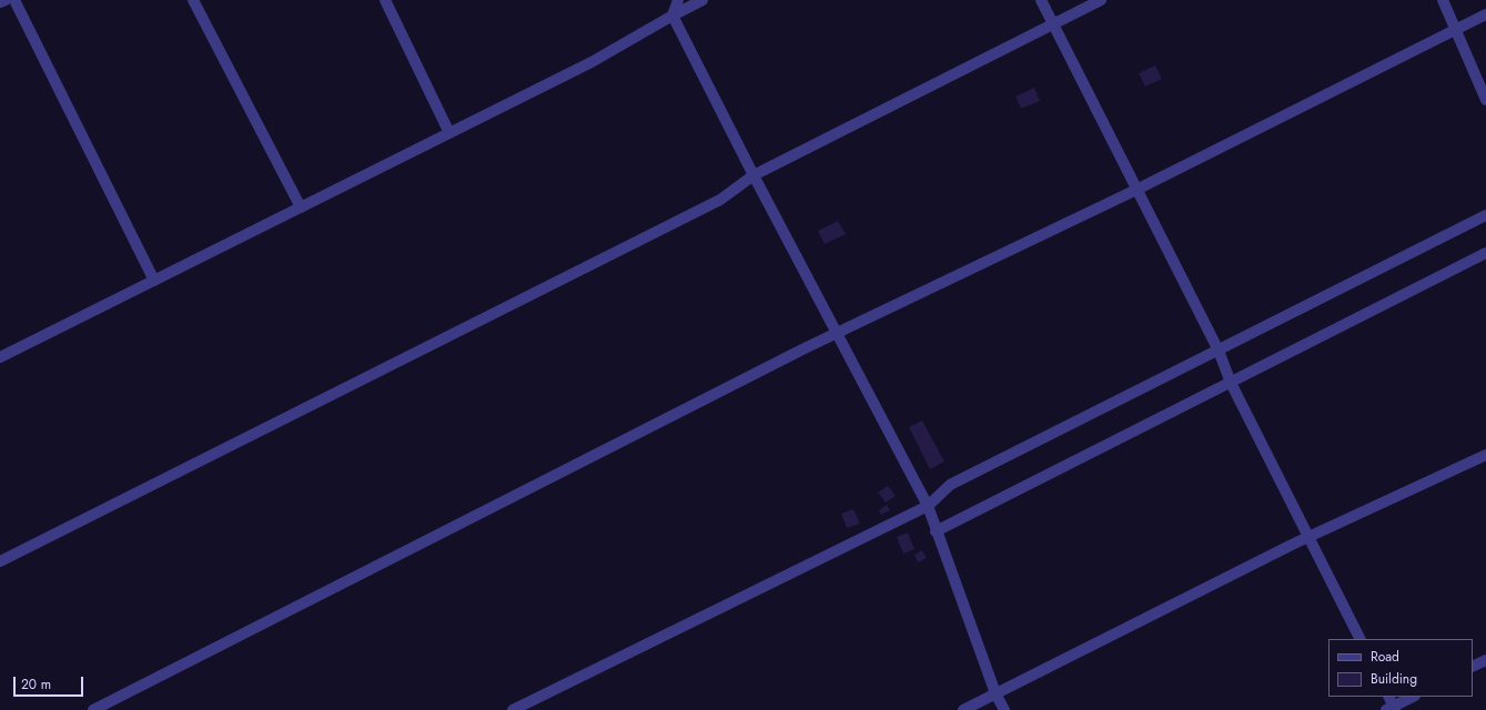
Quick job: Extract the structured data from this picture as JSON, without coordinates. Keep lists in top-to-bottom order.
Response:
{
  "legend": ["Road", "Building"],
  "scale_bar": "20 m"
}
